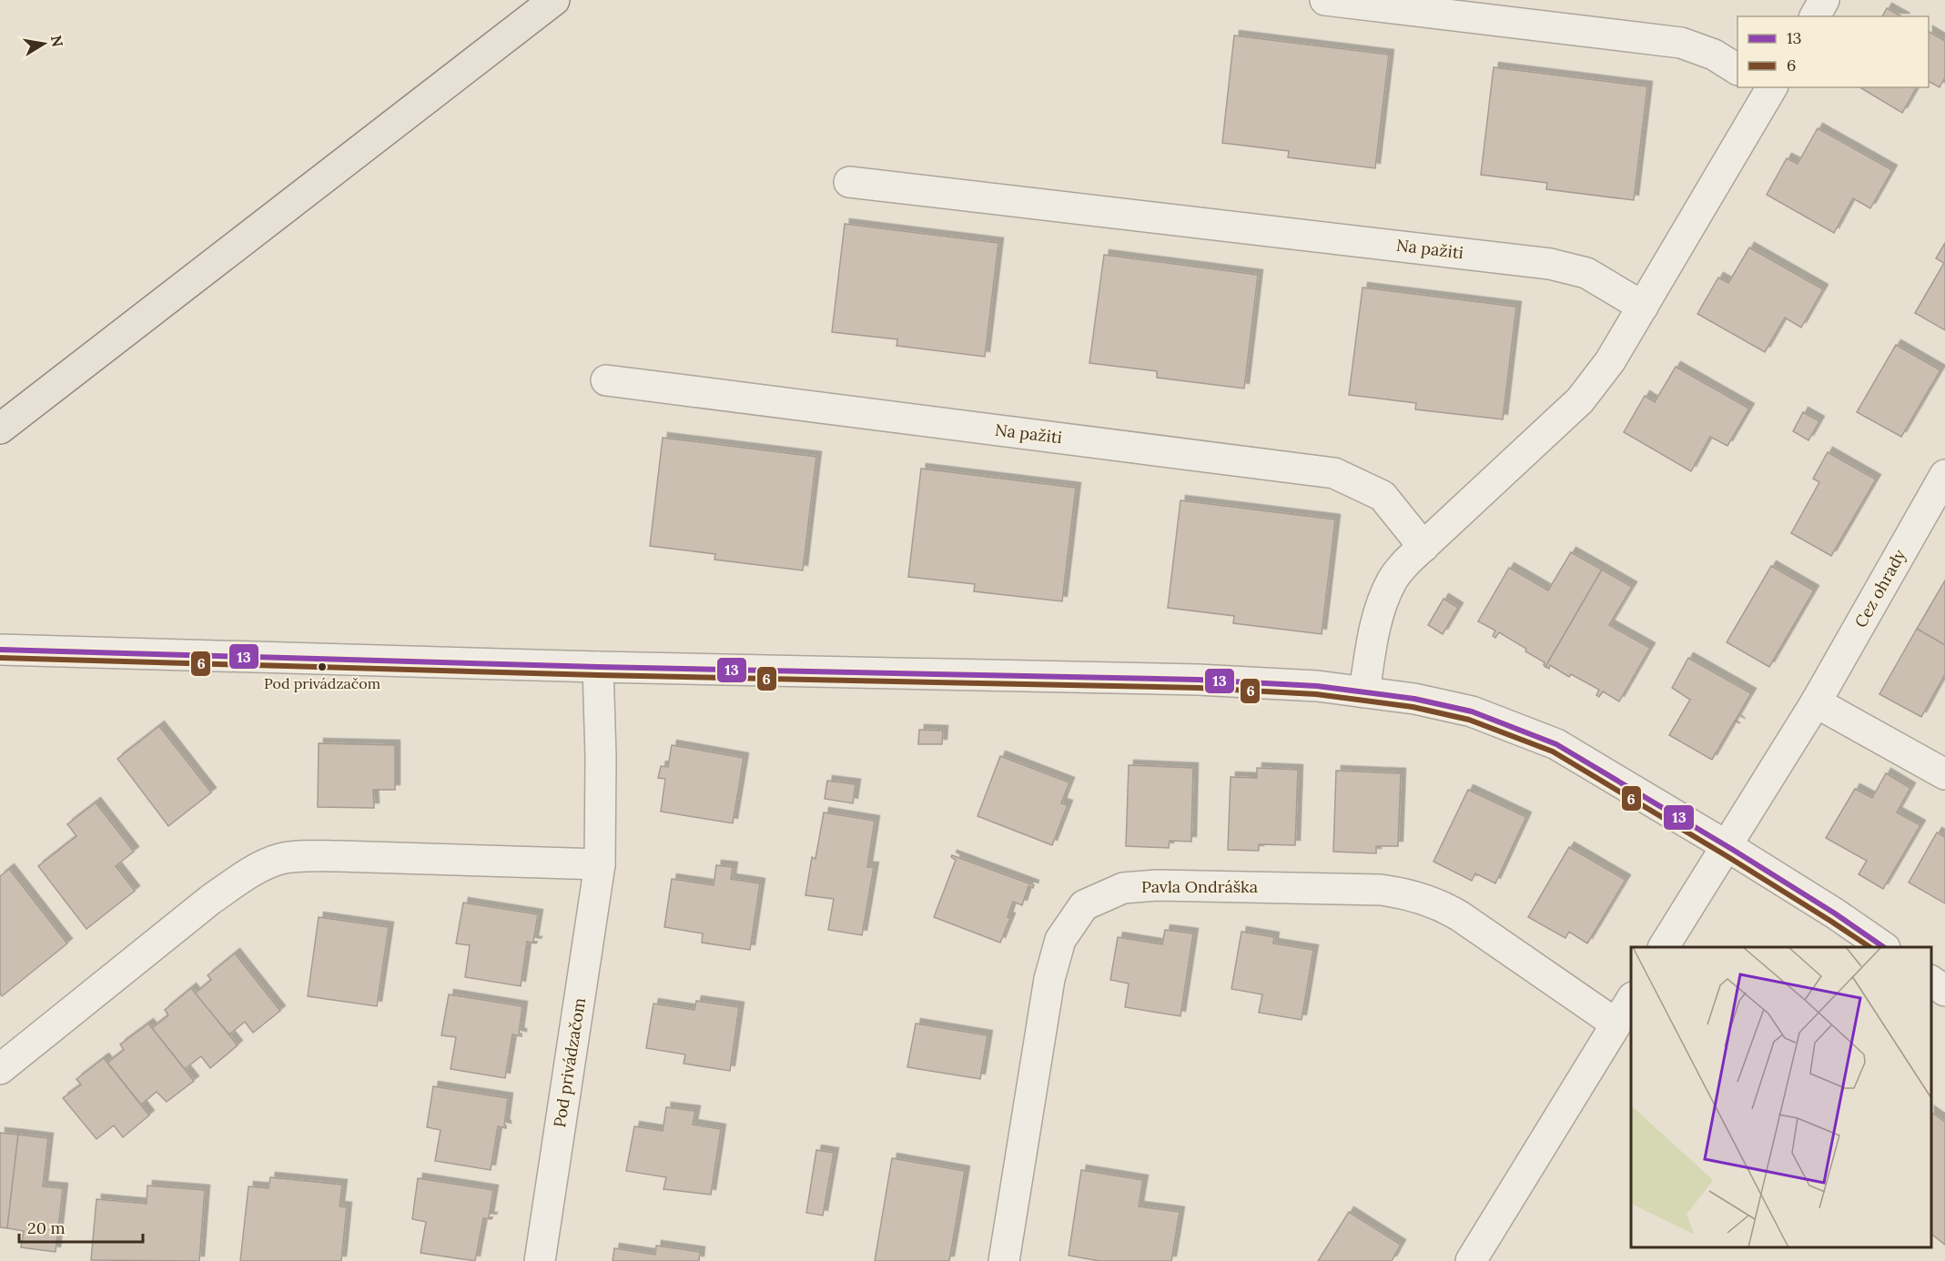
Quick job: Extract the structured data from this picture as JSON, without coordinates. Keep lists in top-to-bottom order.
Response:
{
  "streets": {
    "street": [
      "Na pažiti",
      "Cez ohrady",
      "Pavla Ondráška",
      "Pod privádzačom"
    ]
  },
  "places": ["Pod privádzačom"],
  "lines": ["transit line 13", "transit line 6"],
  "legend": ["13", "6"],
  "scale_bar": "20 m",
  "north": "right"
}
